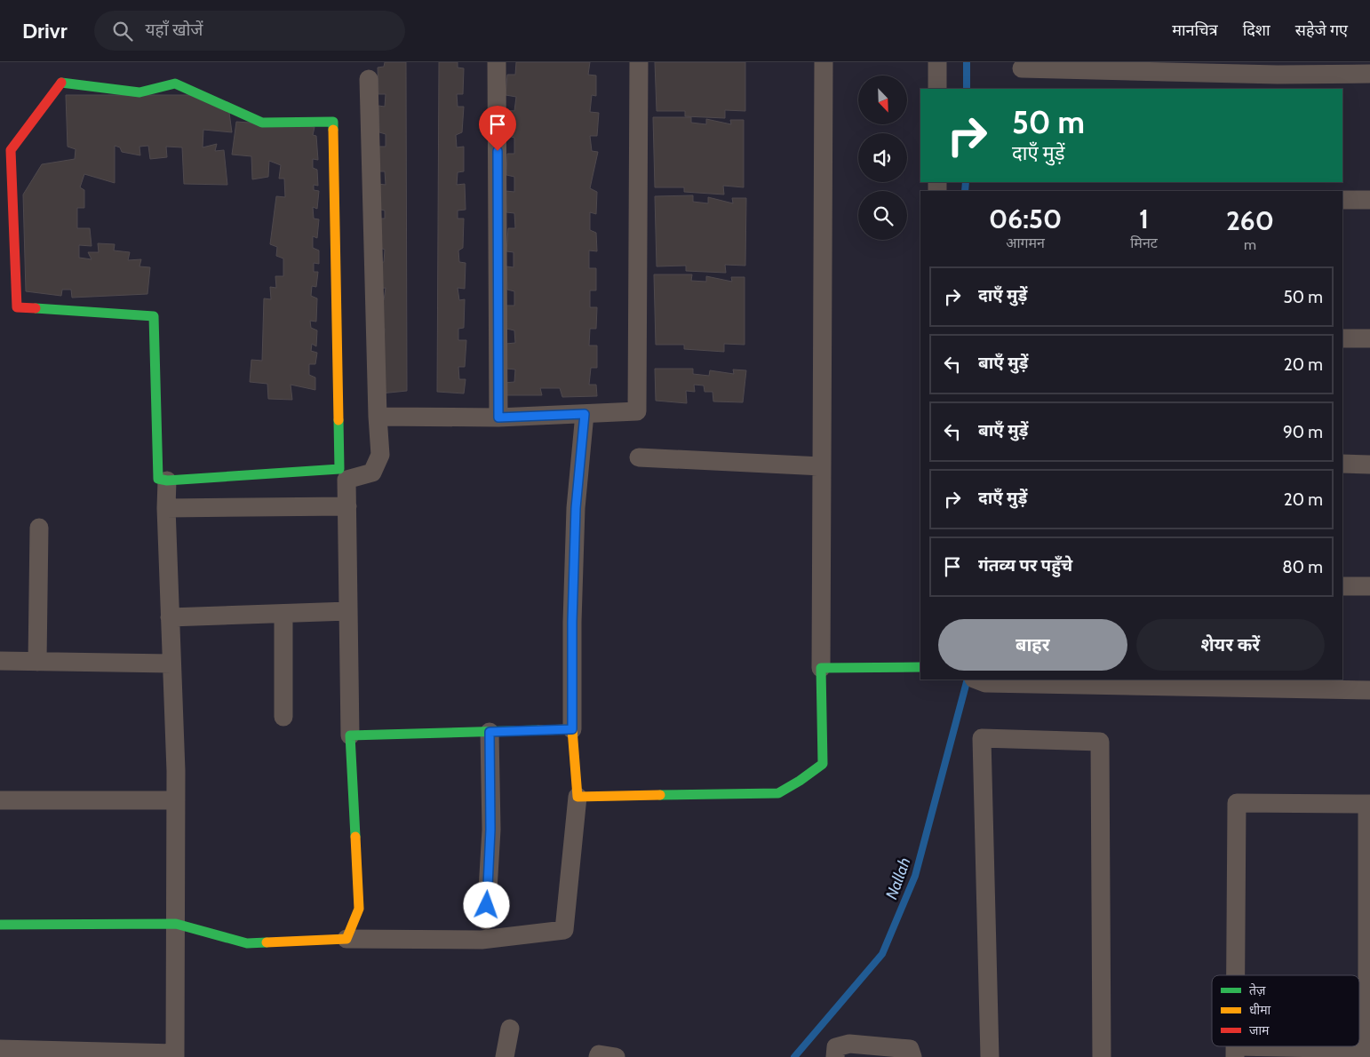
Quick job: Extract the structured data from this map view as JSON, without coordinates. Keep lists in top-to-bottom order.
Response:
{
  "water": ["Nallah"],
  "legend": ["तेज़", "धीमा", "जाम"],
  "north": "bottom right",
  "page": {
    "header": "Drivr",
    "search": "यहाँ खोजें",
    "nav": ["मानचित्र", "दिशा", "सहेजे गए"],
    "turn": ["50 m", "दाएँ मुड़ें"],
    "eta": [
      "06:50",
      "आगमन",
      "1",
      "मिनट",
      "260",
      "m"
    ],
    "list": [
      {
        "name": "दाएँ मुड़ें",
        "value": "50 m"
      },
      {
        "name": "बाएँ मुड़ें",
        "value": "20 m"
      },
      {
        "name": "बाएँ मुड़ें",
        "value": "90 m"
      },
      {
        "name": "दाएँ मुड़ें",
        "value": "20 m"
      },
      {
        "name": "गंतव्य पर पहुँचे",
        "value": "80 m"
      }
    ],
    "buttons": ["बाहर", "शेयर करें"]
  }
}
